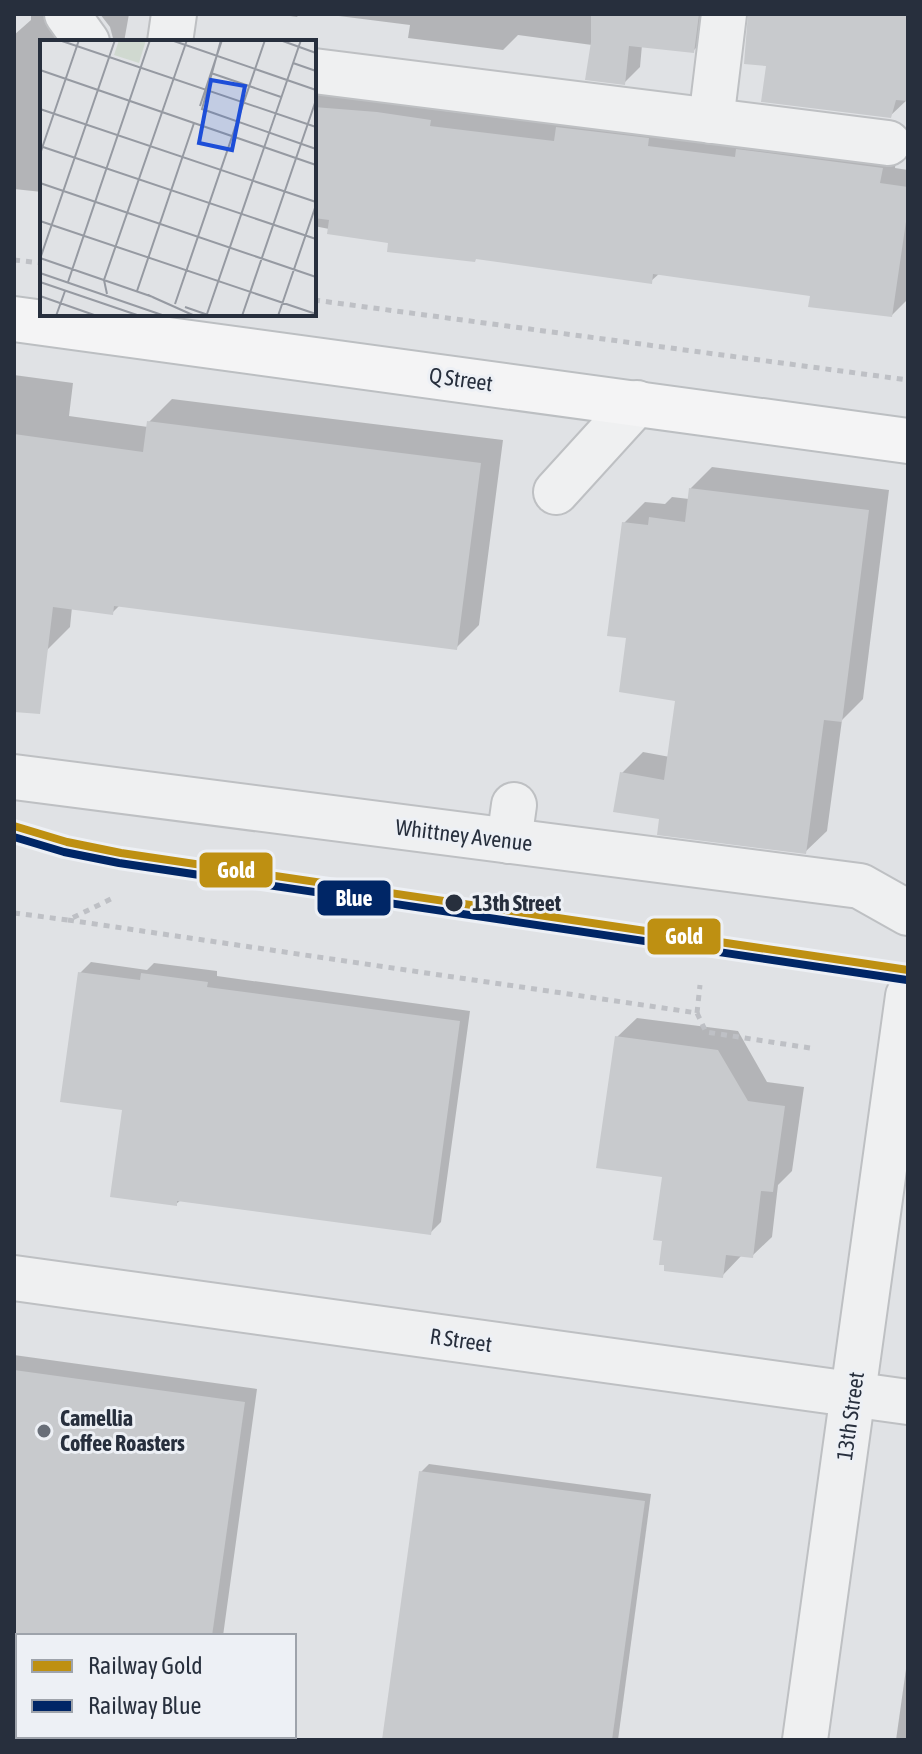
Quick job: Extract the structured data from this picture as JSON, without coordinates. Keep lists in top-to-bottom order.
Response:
{
  "streets": {
    "main road": ["Q Street"],
    "street": ["Whittney Avenue", "R Street", "13th Street"]
  },
  "crossings": [
    ["R Street", "13th Street"]
  ],
  "places": ["13th Street", "Camellia Coffee Roasters"],
  "lines": ["rail line Gold", "rail line Blue"],
  "legend": ["Railway Gold", "Railway Blue"]
}
